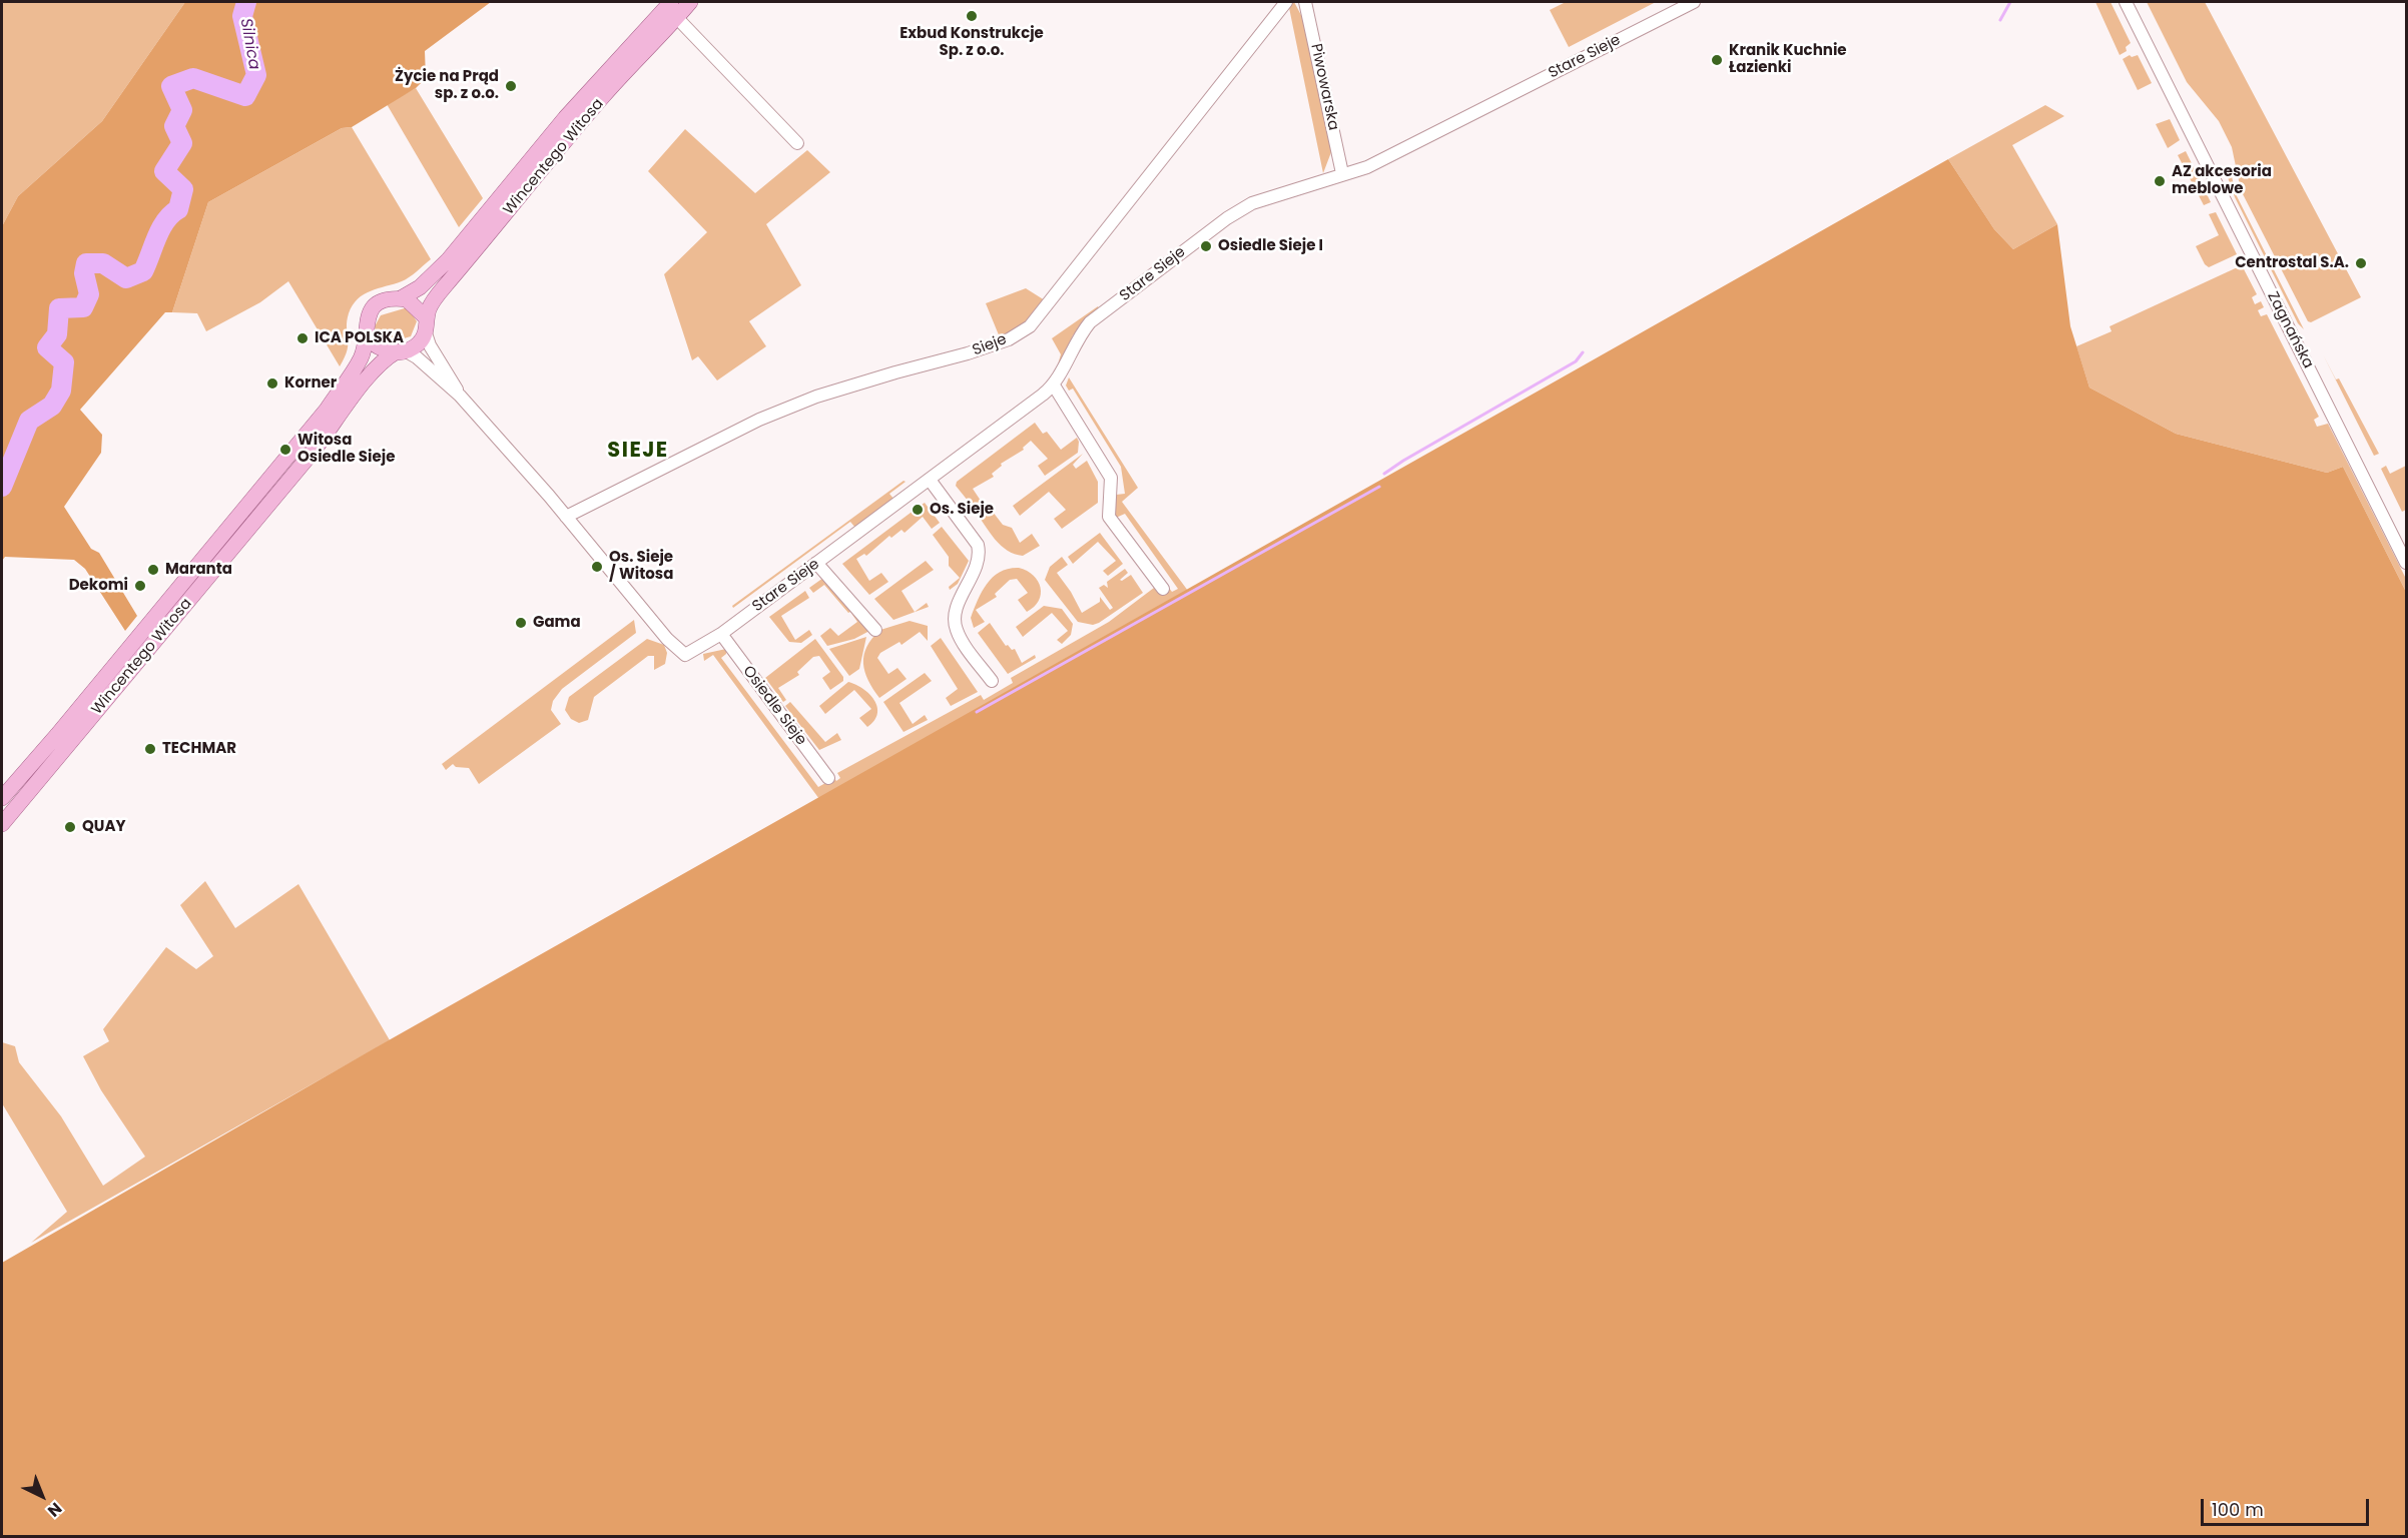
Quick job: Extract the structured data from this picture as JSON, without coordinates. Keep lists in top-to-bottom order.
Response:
{
  "streets": {
    "main road": ["Wincentego Witosa"],
    "street": [
      "Stare Sieje",
      "Piwowarska",
      "Zagnańska",
      "Sieje",
      "Osiedle Sieje"
    ]
  },
  "crossings": [
    ["Stare Sieje", "Piwowarska"],
    ["Stare Sieje", "Sieje"],
    ["Stare Sieje", "Osiedle Sieje"]
  ],
  "districts": ["SIEJE"],
  "water": ["Silnica"],
  "places": [
    "Exbud Konstrukcje Sp. z o.o.",
    "Kranik Kuchnie Łazienki",
    "Życie na Prąd sp. z o.o.",
    "AZ akcesoria meblowe",
    "Osiedle Sieje I",
    "Centrostal S.A.",
    "ICA POLSKA",
    "Korner",
    "Witosa Osiedle Sieje",
    "Os. Sieje",
    "Os. Sieje / Witosa",
    "Maranta",
    "Dekomi",
    "Gama",
    "TECHMAR",
    "QUAY"
  ],
  "scale_bar": "100 m",
  "north": "bottom right"
}
